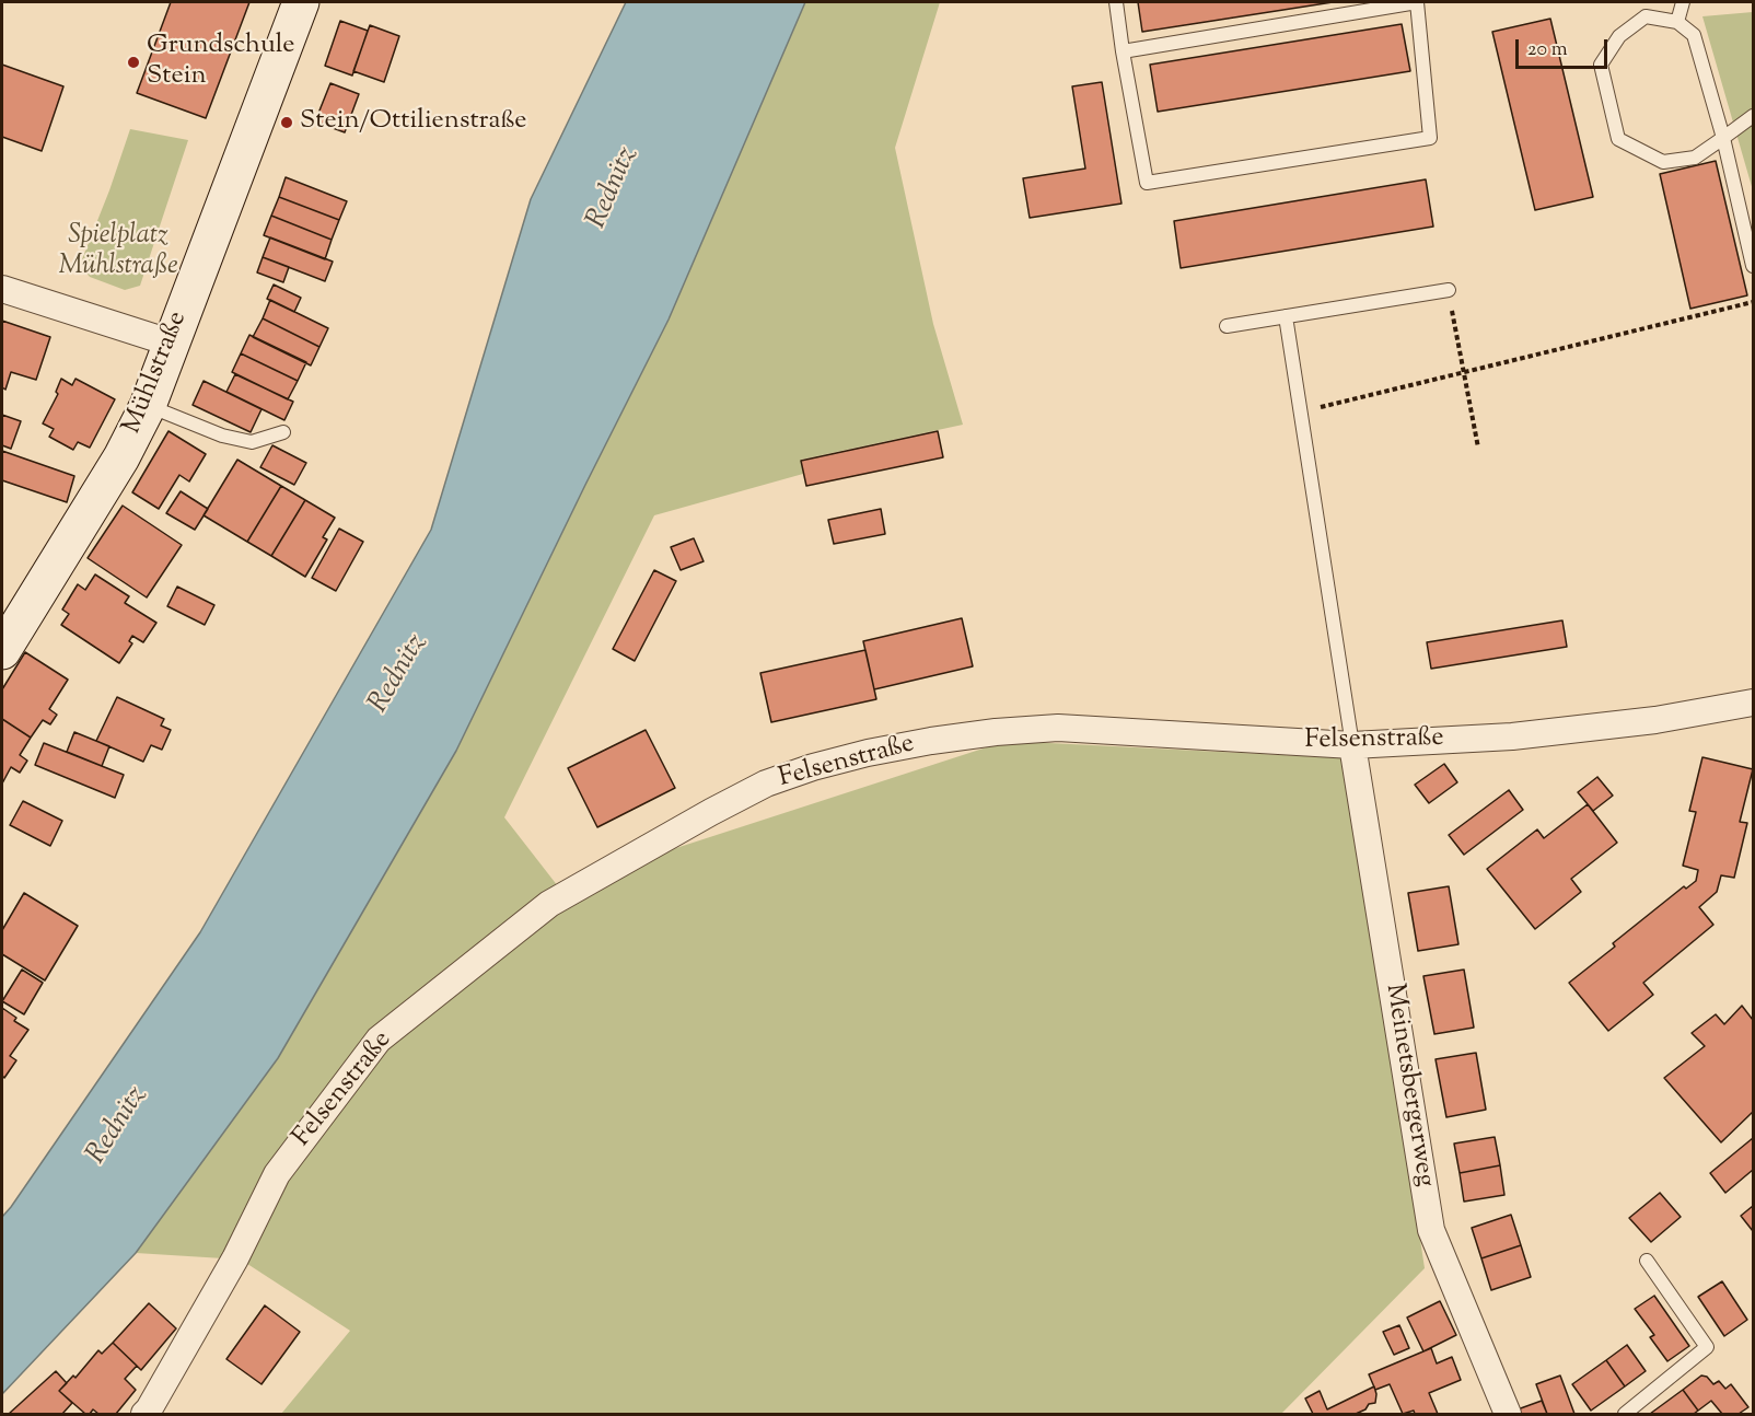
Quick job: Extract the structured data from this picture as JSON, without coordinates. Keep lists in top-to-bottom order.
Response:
{
  "streets": {
    "street": ["Mühlstraße", "Felsenstraße", "Meinetsbergerweg"]
  },
  "crossings": [
    ["Felsenstraße", "Meinetsbergerweg"]
  ],
  "water": ["Rednitz"],
  "parks": ["Spielplatz Mühlstraße"],
  "places": ["Grundschule Stein", "Stein/Ottilienstraße"],
  "scale_bar": "20 m"
}
